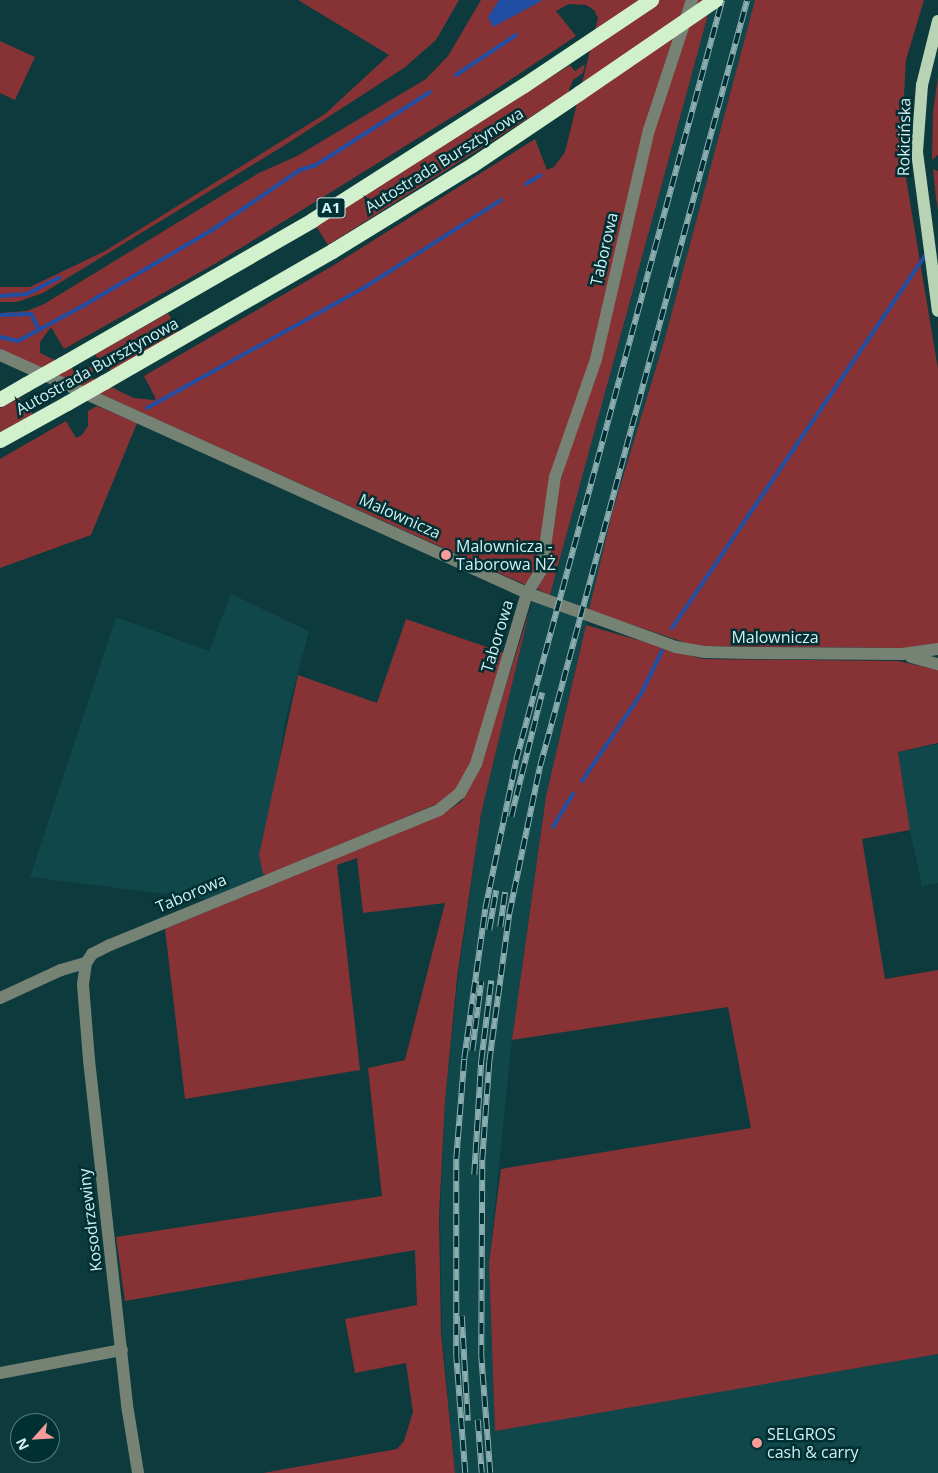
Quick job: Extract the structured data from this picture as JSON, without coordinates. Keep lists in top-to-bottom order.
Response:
{
  "streets": {
    "highway": ["Autostrada Bursztynowa", "A1"],
    "main road": ["Rokicińska"],
    "street": ["Taborowa", "Malownicza", "Kosodrzewiny"]
  },
  "crossings": [
    ["Taborowa", "Malownicza"],
    ["Taborowa", "Kosodrzewiny"]
  ],
  "places": ["Malownicza - Taborowa NŻ", "SELGROS cash & carry"],
  "north": "bottom left"
}
